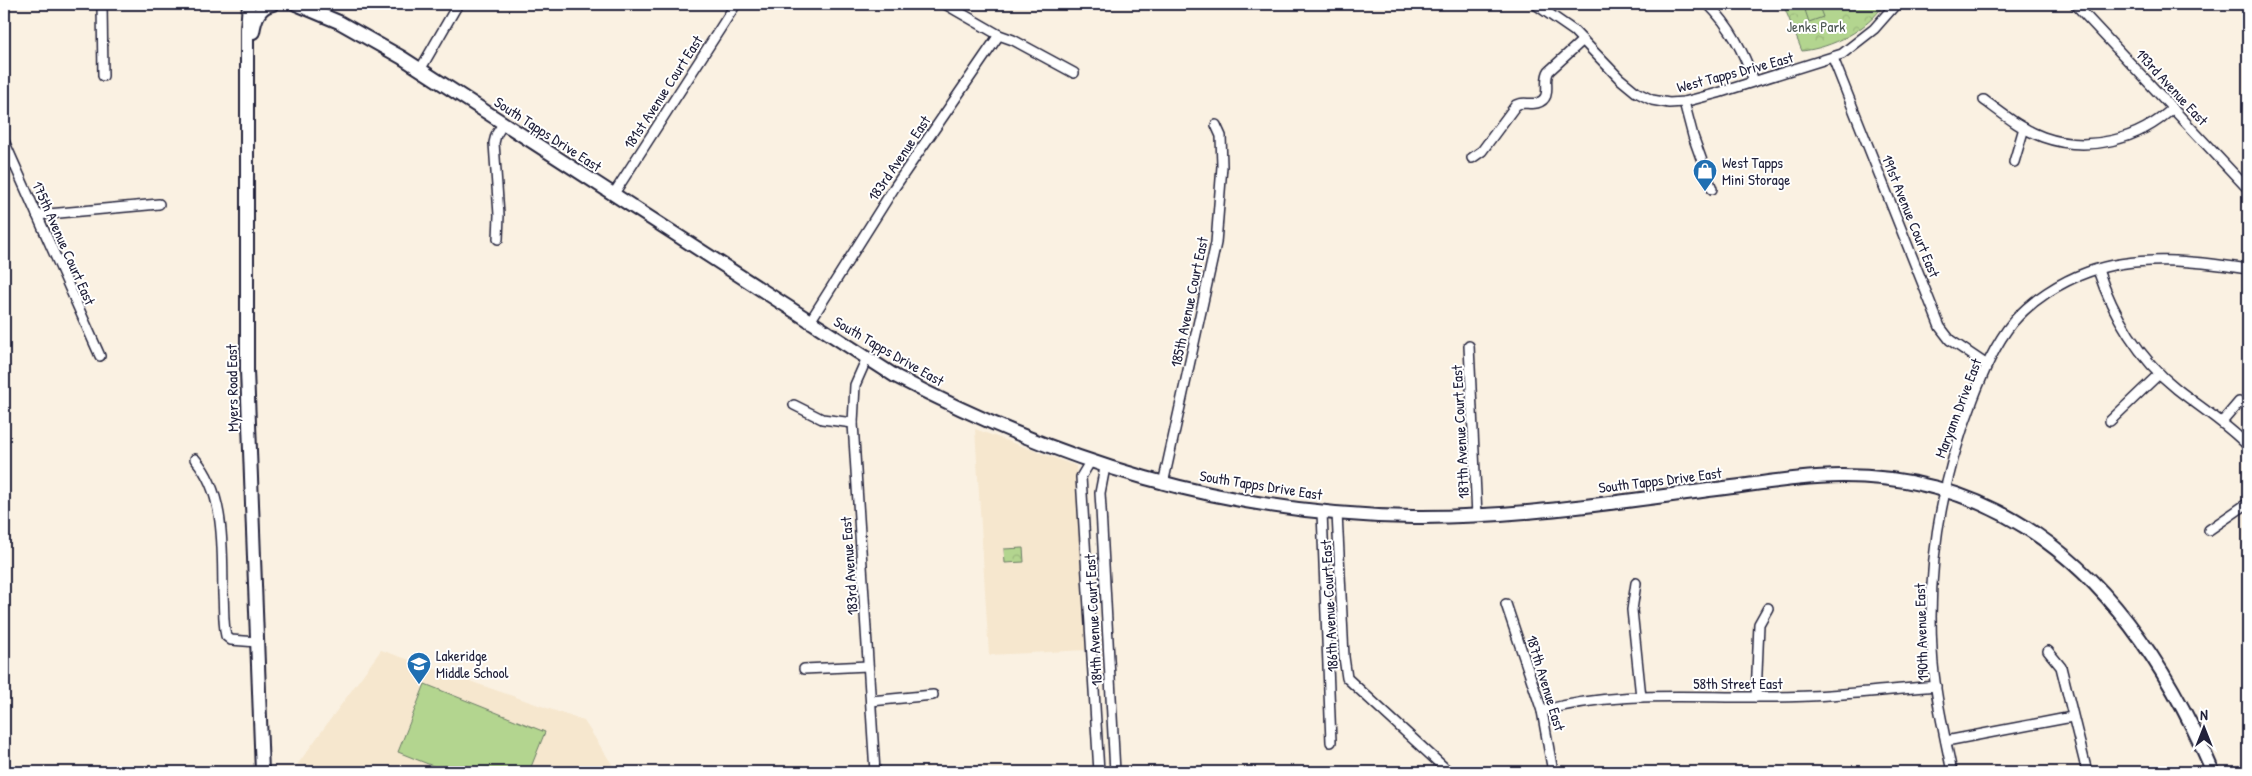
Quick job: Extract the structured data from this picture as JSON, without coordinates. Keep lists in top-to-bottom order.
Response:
{
  "streets": {
    "street": [
      "West Tapps Drive East",
      "193rd Avenue East",
      "181st Avenue Court East",
      "South Tapps Drive East",
      "183rd Avenue East",
      "191st Avenue Court East",
      "175th Avenue Court East",
      "185th Avenue Court East",
      "Myers Road East",
      "Maryann Drive East",
      "187th Avenue Court East",
      "186th Avenue Court East",
      "184th Avenue Court East",
      "190th Avenue East",
      "187th Avenue East",
      "58th Street East"
    ]
  },
  "crossings": [
    ["West Tapps Drive East", "191st Avenue Court East"],
    ["181st Avenue Court East", "South Tapps Drive East"],
    ["South Tapps Drive East", "183rd Avenue East"],
    ["South Tapps Drive East", "185th Avenue Court East"],
    ["South Tapps Drive East", "Maryann Drive East"],
    ["South Tapps Drive East", "187th Avenue Court East"],
    ["South Tapps Drive East", "186th Avenue Court East"],
    ["South Tapps Drive East", "184th Avenue Court East"],
    ["South Tapps Drive East", "190th Avenue East"],
    ["191st Avenue Court East", "Maryann Drive East"],
    ["Maryann Drive East", "190th Avenue East"],
    ["190th Avenue East", "58th Street East"],
    ["187th Avenue East", "58th Street East"]
  ],
  "parks": ["Jenks Park"],
  "places": {
    "shop": ["West Tapps Mini Storage"],
    "school or university": ["Lakeridge Middle School"]
  },
  "north": "top"
}
